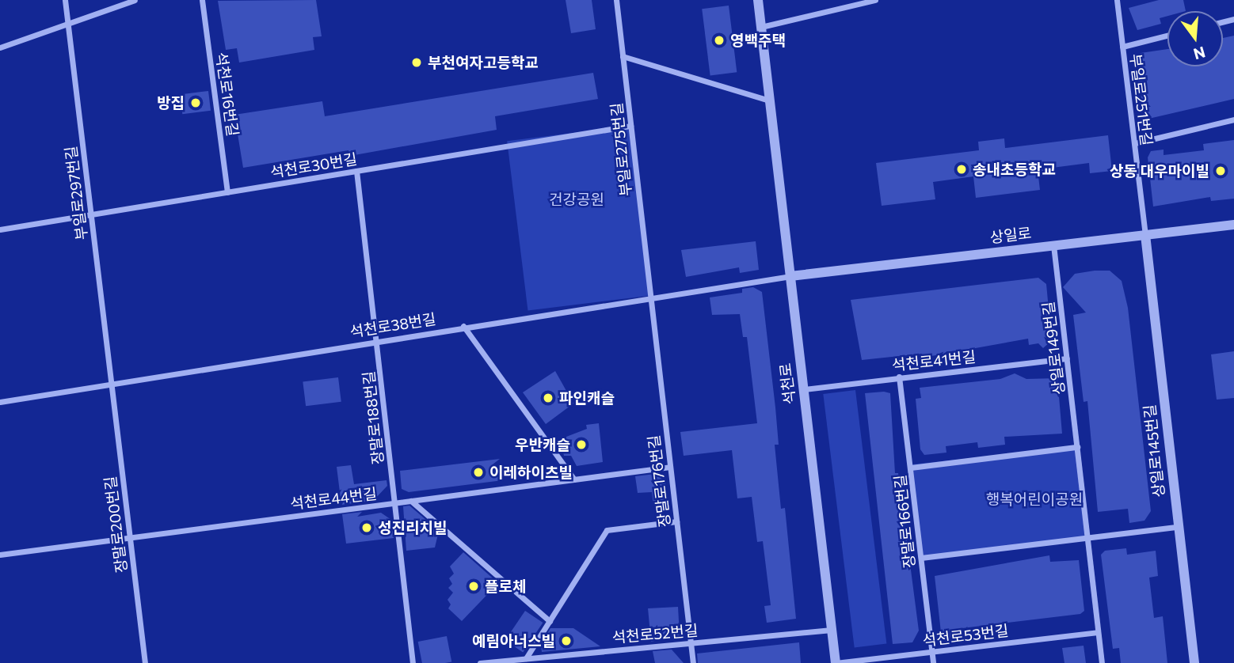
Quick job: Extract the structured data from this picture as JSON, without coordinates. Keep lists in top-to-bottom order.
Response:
{
  "streets": {
    "street": [
      "석천로16번길",
      "부일로251번길",
      "부일로275번길",
      "석천로30번길",
      "부일로297번길",
      "상일로",
      "석천로38번길",
      "상일로149번길",
      "석천로41번길",
      "석천로",
      "장말로188번길",
      "상일로145번길",
      "장말로176번길",
      "석천로44번길",
      "장말로166번길",
      "장말로200번길",
      "석천로52번길",
      "석천로53번길"
    ]
  },
  "crossings": [
    ["석천로16번길", "석천로30번길"],
    ["부일로251번길", "상일로"],
    ["부일로251번길", "상일로145번길"],
    ["부일로275번길", "석천로30번길"],
    ["부일로275번길", "석천로38번길"],
    ["부일로275번길", "장말로176번길"],
    ["석천로30번길", "부일로297번길"],
    ["석천로30번길", "장말로188번길"],
    ["부일로297번길", "석천로38번길"],
    ["부일로297번길", "장말로200번길"],
    ["상일로", "석천로38번길"],
    ["상일로", "상일로149번길"],
    ["상일로", "석천로"],
    ["상일로", "상일로145번길"],
    ["석천로38번길", "석천로"],
    ["석천로38번길", "장말로188번길"],
    ["석천로38번길", "장말로176번길"],
    ["석천로38번길", "장말로200번길"],
    ["상일로149번길", "석천로41번길"],
    ["상일로149번길", "석천로53번길"],
    ["석천로41번길", "석천로"],
    ["석천로41번길", "장말로166번길"],
    ["석천로", "석천로52번길"],
    ["석천로", "석천로53번길"],
    ["장말로188번길", "석천로44번길"],
    ["장말로176번길", "석천로44번길"],
    ["장말로176번길", "석천로52번길"],
    ["석천로44번길", "장말로200번길"],
    ["장말로166번길", "석천로53번길"]
  ],
  "parks": ["건강공원", "행복어린이공원"],
  "places": [
    "영백주택",
    "부천여자고등학교",
    "방집",
    "송내초등학교",
    "상동 대우마이빌",
    "파인캐슬",
    "우반캐슬",
    "이레하이츠빌",
    "성진리치빌",
    "플로체",
    "예림아너스빌"
  ],
  "north": "bottom"
}
